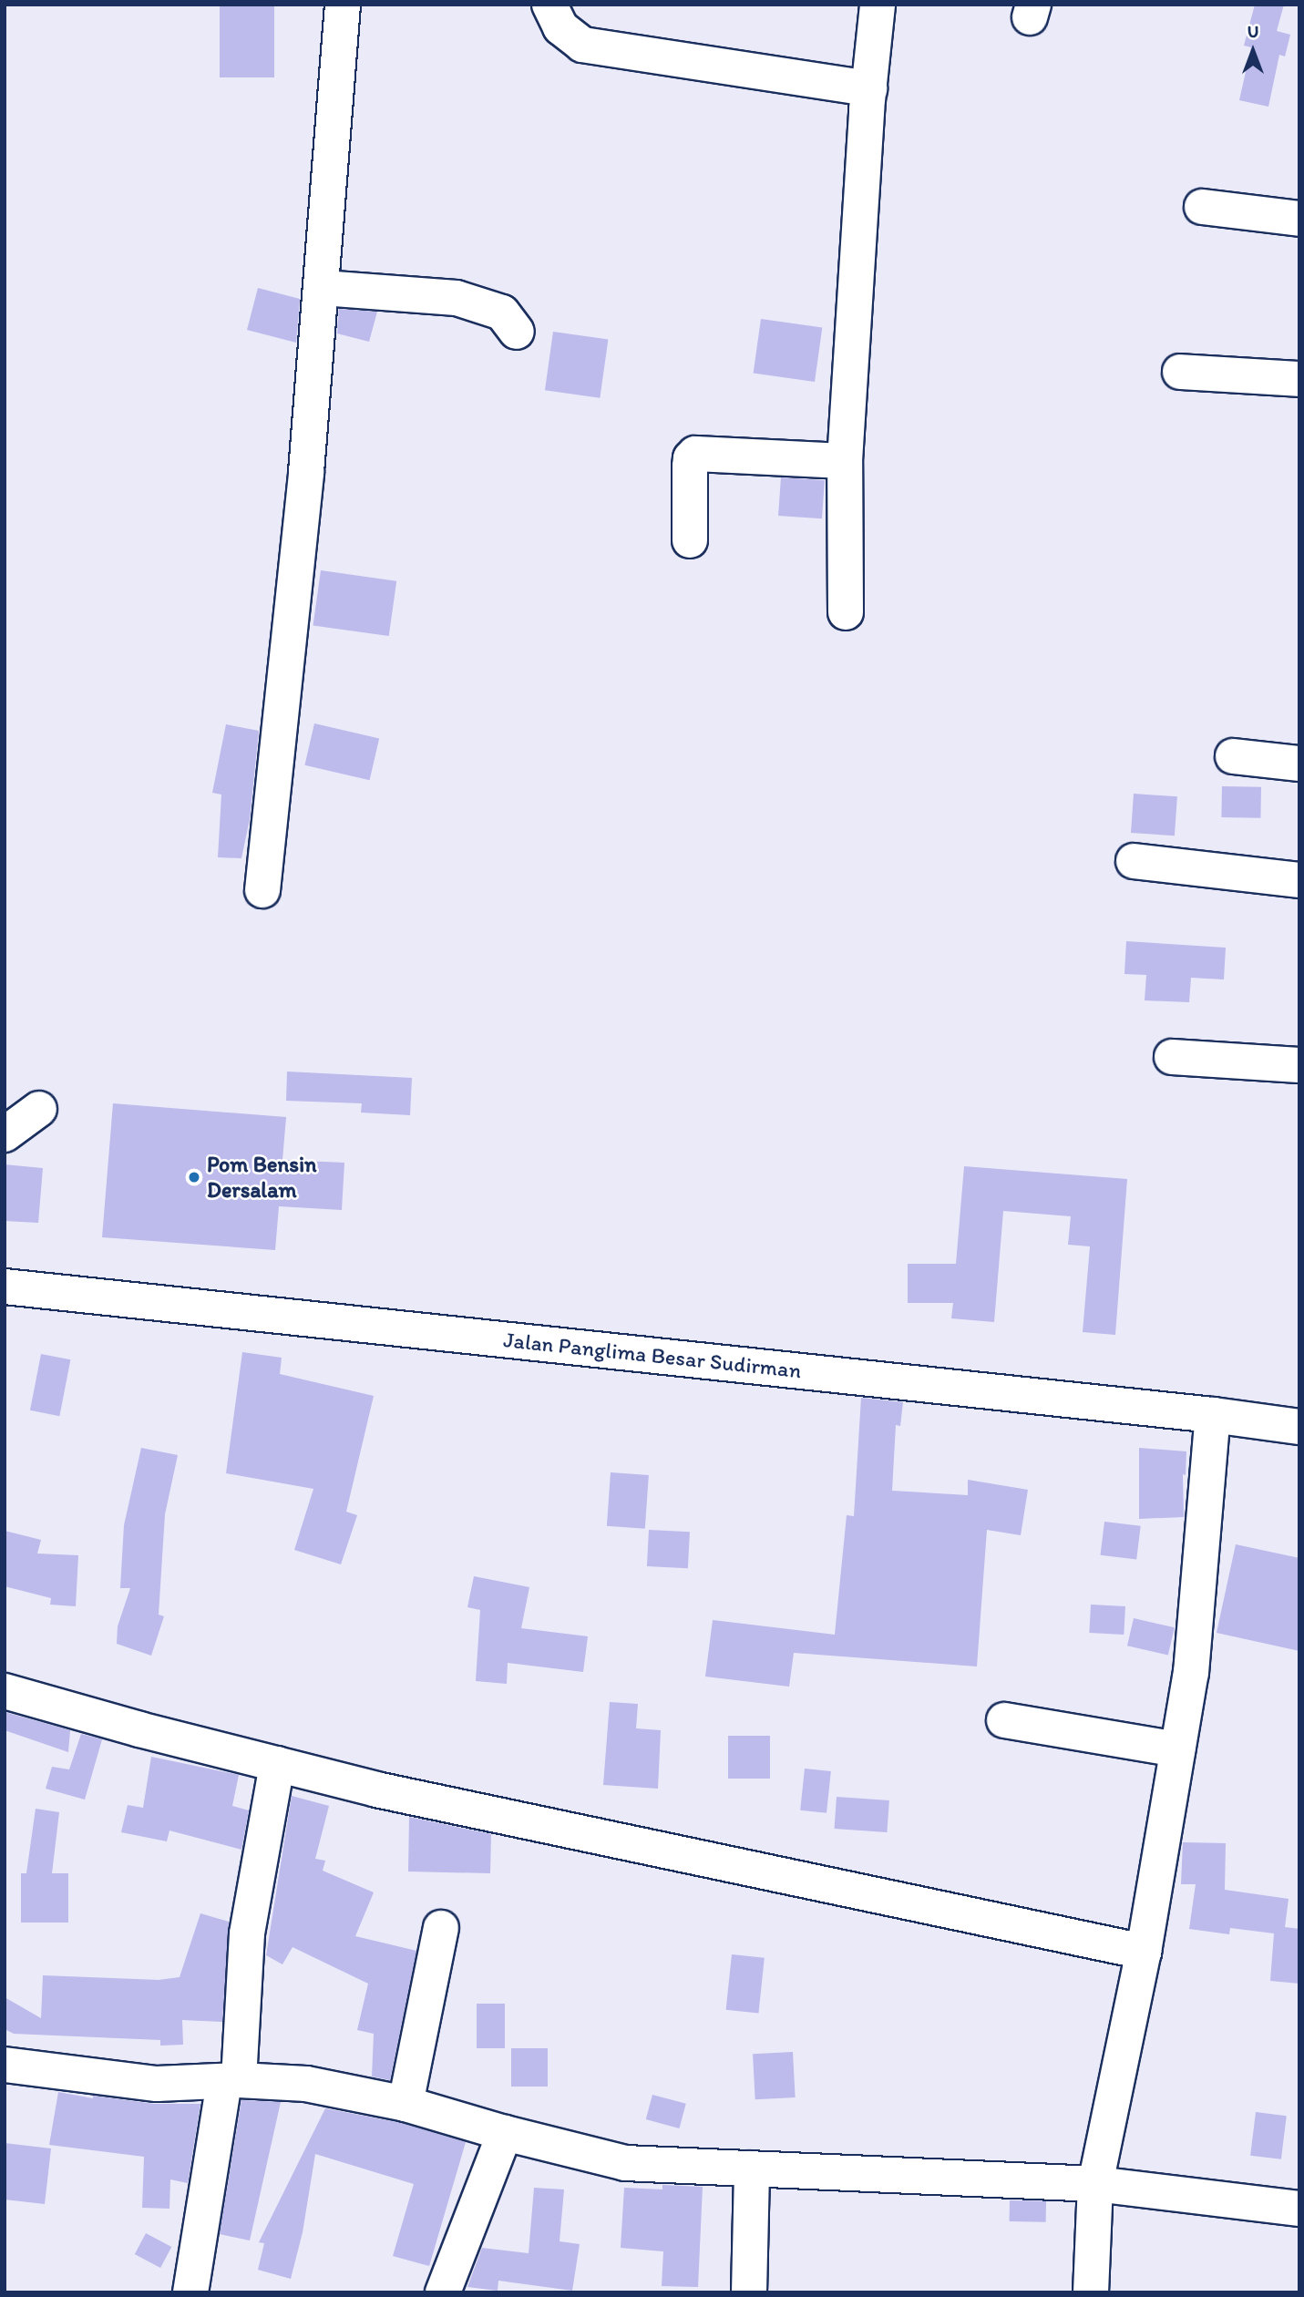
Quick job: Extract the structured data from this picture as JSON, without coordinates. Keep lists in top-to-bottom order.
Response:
{
  "streets": {
    "street": ["Jalan Panglima Besar Sudirman"]
  },
  "places": ["Pom Bensin Dersalam"],
  "north": "top"
}
